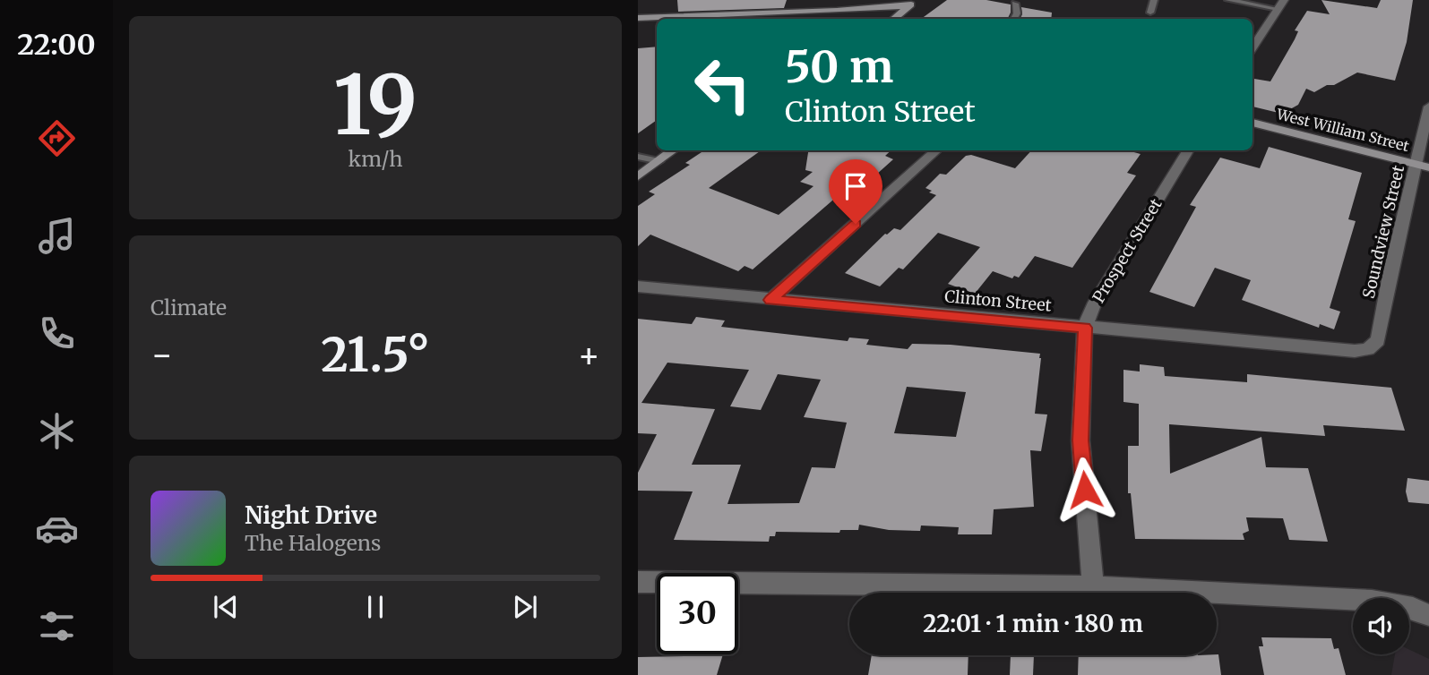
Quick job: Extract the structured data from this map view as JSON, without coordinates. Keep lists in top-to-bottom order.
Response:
{
  "streets": {
    "street": [
      "West William Street",
      "Soundview Street",
      "Prospect Street",
      "Clinton Street"
    ]
  },
  "crossings": [
    ["West William Street", "Soundview Street"],
    ["Soundview Street", "Clinton Street"],
    ["Prospect Street", "Clinton Street"]
  ],
  "page": {
    "tabs": "22:00",
    "tile": [
      ["19", "km/h"],
      "Climate"
    ],
    "turn": ["50 m", "Clinton Street"],
    "heat": ["−", "21.5°", "+"],
    "song": ["Night Drive", "The Halogens"],
    "limit": "30",
    "trip": "22:01 · 1 min · 180 m"
  }
}
